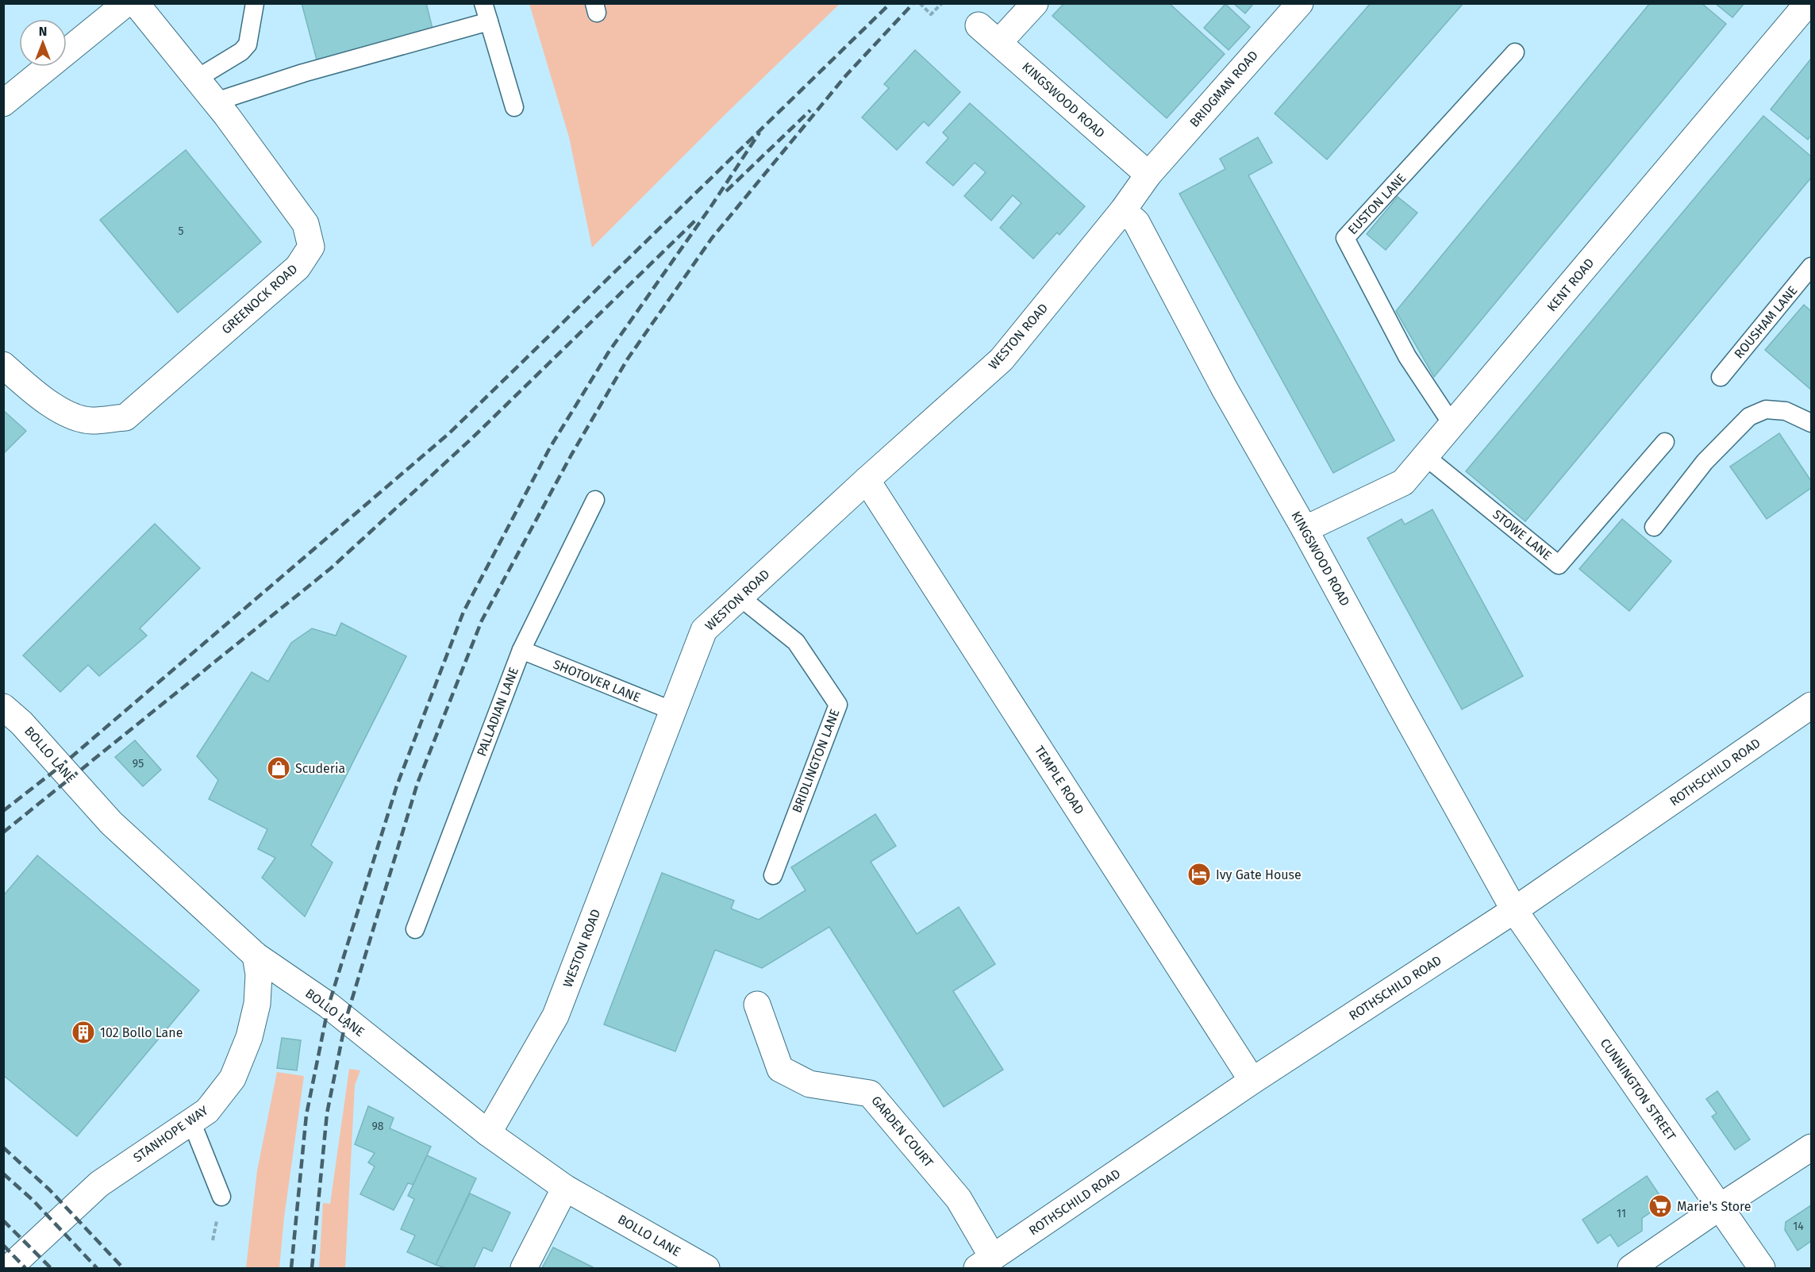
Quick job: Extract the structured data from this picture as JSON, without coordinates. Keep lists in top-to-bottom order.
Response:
{
  "streets": {
    "street": [
      "BRIDGMAN ROAD",
      "KINGSWOOD ROAD",
      "KENT ROAD",
      "GREENOCK ROAD",
      "WESTON ROAD",
      "BOLLO LANE",
      "ROTHSCHILD ROAD",
      "TEMPLE ROAD",
      "CUNNINGTON STREET",
      "GARDEN COURT",
      "STANHOPE WAY"
    ],
    "lane": [
      "EUSTON LANE",
      "ROUSHAM LANE",
      "STOWE LANE",
      "SHOTOVER LANE",
      "PALLADIAN LANE",
      "BRIDLINGTON LANE"
    ]
  },
  "crossings": [
    ["BRIDGMAN ROAD", "KINGSWOOD ROAD"],
    ["BRIDGMAN ROAD", "WESTON ROAD"],
    ["KINGSWOOD ROAD", "KENT ROAD"],
    ["KINGSWOOD ROAD", "WESTON ROAD"],
    ["KINGSWOOD ROAD", "ROTHSCHILD ROAD"],
    ["KINGSWOOD ROAD", "CUNNINGTON STREET"],
    ["EUSTON LANE", "KENT ROAD"],
    ["KENT ROAD", "STOWE LANE"],
    ["WESTON ROAD", "SHOTOVER LANE"],
    ["WESTON ROAD", "BOLLO LANE"],
    ["WESTON ROAD", "BRIDLINGTON LANE"],
    ["WESTON ROAD", "TEMPLE ROAD"],
    ["SHOTOVER LANE", "PALLADIAN LANE"],
    ["BOLLO LANE", "STANHOPE WAY"],
    ["ROTHSCHILD ROAD", "TEMPLE ROAD"],
    ["ROTHSCHILD ROAD", "CUNNINGTON STREET"],
    ["ROTHSCHILD ROAD", "GARDEN COURT"]
  ],
  "places": {
    "shop": ["Scuderia"],
    "hotel": ["Ivy Gate House"],
    "building": ["102 Bollo Lane"],
    "supermarket": ["Marie's Store"]
  },
  "house_numbers": [
    "5",
    "95",
    "98",
    "11",
    "14"
  ],
  "north": "top"
}
